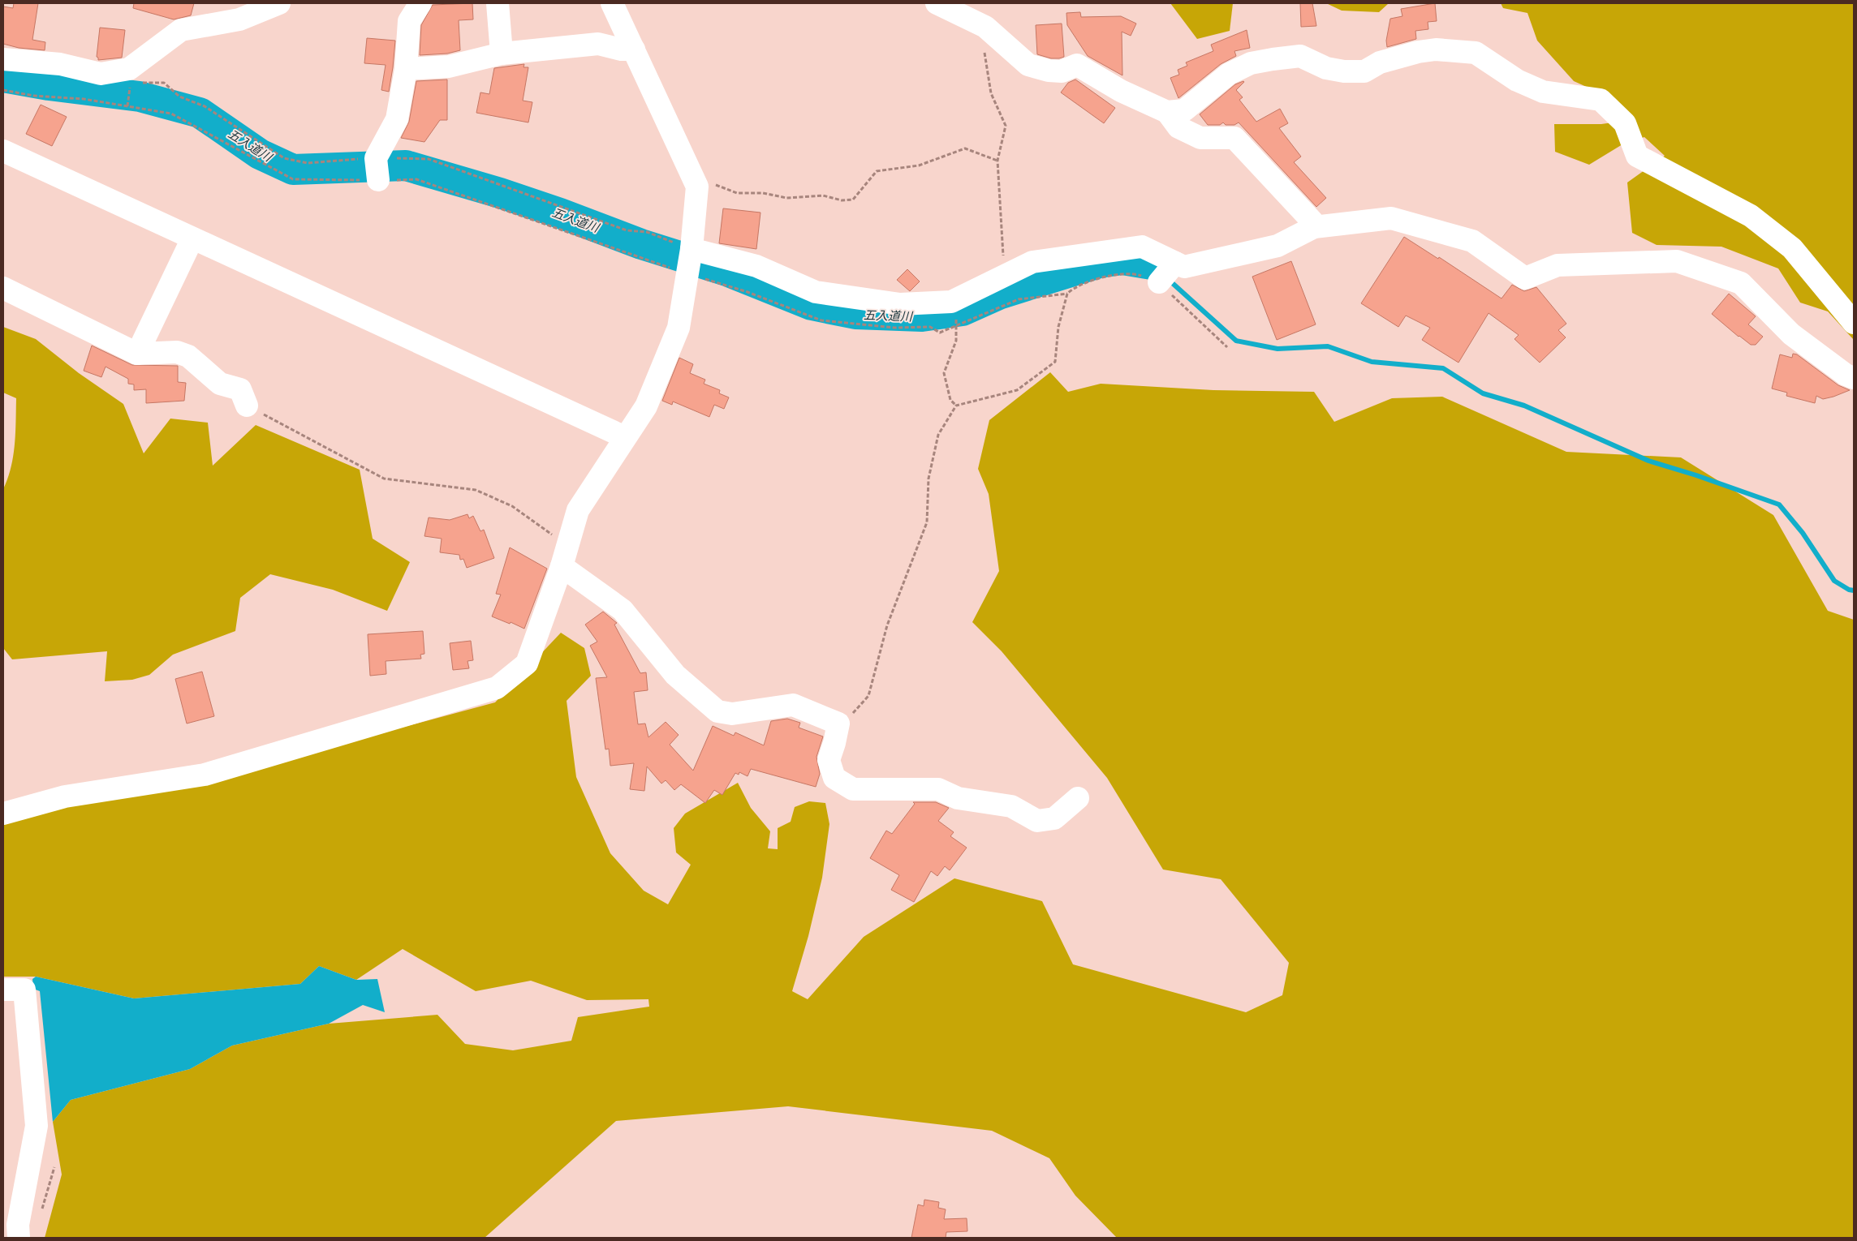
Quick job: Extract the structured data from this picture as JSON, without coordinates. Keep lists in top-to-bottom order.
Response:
{
  "water": ["五入道川"]
}
